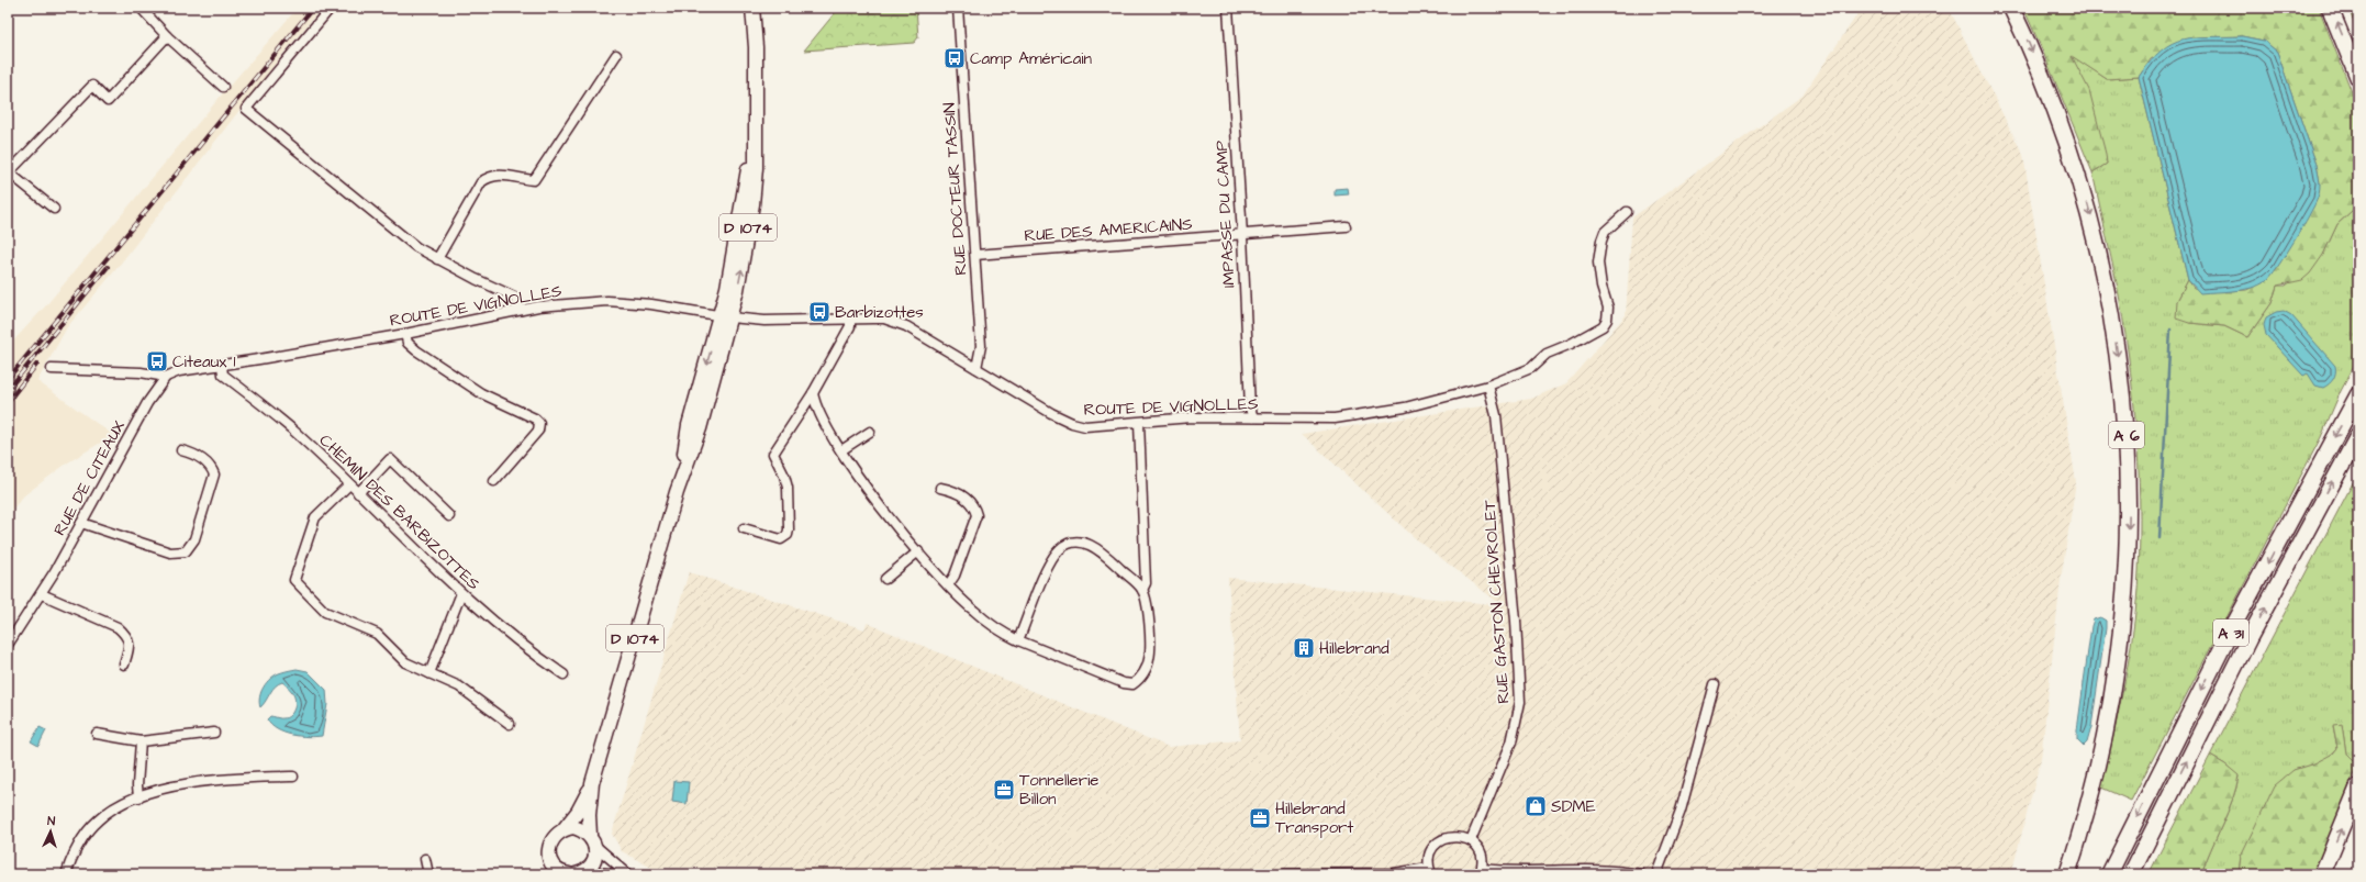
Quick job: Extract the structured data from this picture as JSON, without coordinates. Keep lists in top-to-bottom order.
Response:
{
  "streets": {
    "highway": ["A 6", "A 31"],
    "main road": ["D 1074"],
    "street": [
      "RUE DOCTEUR TASSIN",
      "IMPASSE DU CAMP",
      "RUE DES AMERICAINS",
      "ROUTE DE VIGNOLLES",
      "RUE DE CITEAUX",
      "CHEMIN DES BARBIZOTTES",
      "RUE GASTON CHEVROLET"
    ]
  },
  "crossings": [
    ["RUE DOCTEUR TASSIN", "RUE DES AMERICAINS"],
    ["RUE DOCTEUR TASSIN", "ROUTE DE VIGNOLLES"],
    ["IMPASSE DU CAMP", "RUE DES AMERICAINS"],
    ["IMPASSE DU CAMP", "ROUTE DE VIGNOLLES"],
    ["D 1074", "ROUTE DE VIGNOLLES"],
    ["ROUTE DE VIGNOLLES", "RUE DE CITEAUX"],
    ["ROUTE DE VIGNOLLES", "CHEMIN DES BARBIZOTTES"],
    ["ROUTE DE VIGNOLLES", "RUE GASTON CHEVROLET"]
  ],
  "places": {
    "bus stop": ["Camp Américain", "Barbizottes", "Citeaux 1"],
    "building": ["Hillebrand"],
    "office": ["Tonnellerie Billon", "Hillebrand Transport"],
    "shop": ["SDME"]
  },
  "north": "top"
}
